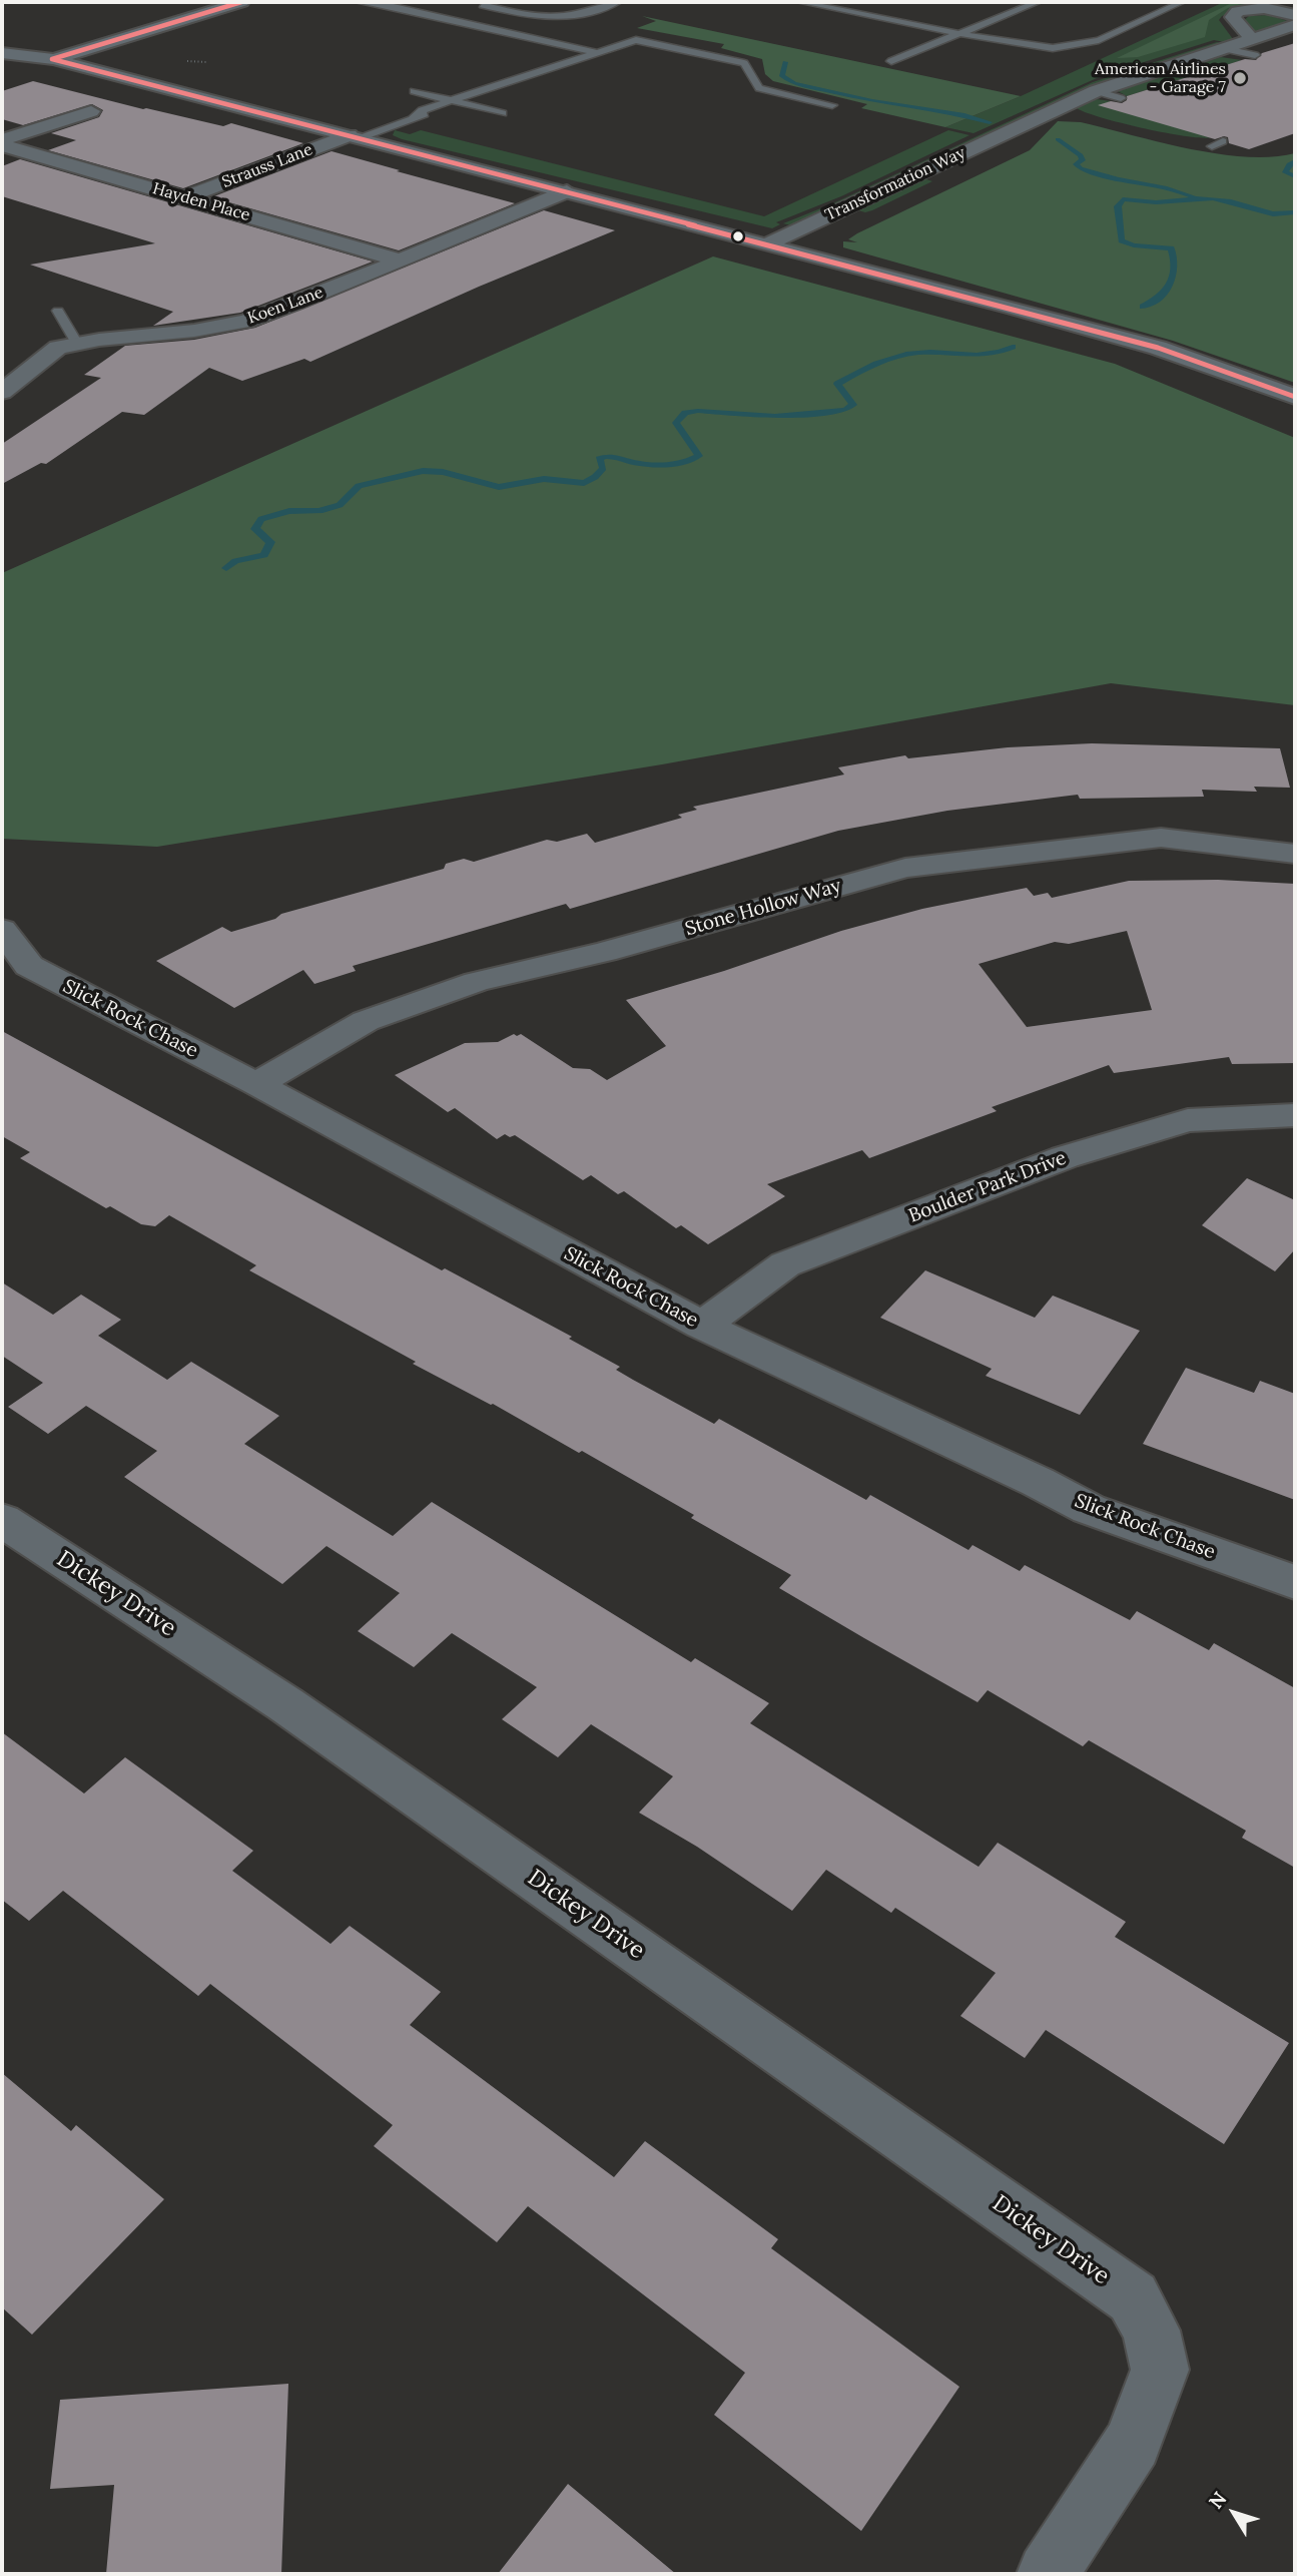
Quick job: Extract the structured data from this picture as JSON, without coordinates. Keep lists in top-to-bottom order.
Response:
{
  "streets": {
    "street": [
      "Strauss Lane",
      "Transformation Way",
      "Hayden Place",
      "Koen Lane",
      "Stone Hollow Way",
      "Slick Rock Chase",
      "Boulder Park Drive",
      "Dickey Drive"
    ]
  },
  "crossings": [
    ["Strauss Lane", "Hayden Place"],
    ["Hayden Place", "Koen Lane"],
    ["Stone Hollow Way", "Slick Rock Chase"],
    ["Slick Rock Chase", "Boulder Park Drive"]
  ],
  "places": ["American Airlines - Garage 7"],
  "north": "top left"
}
